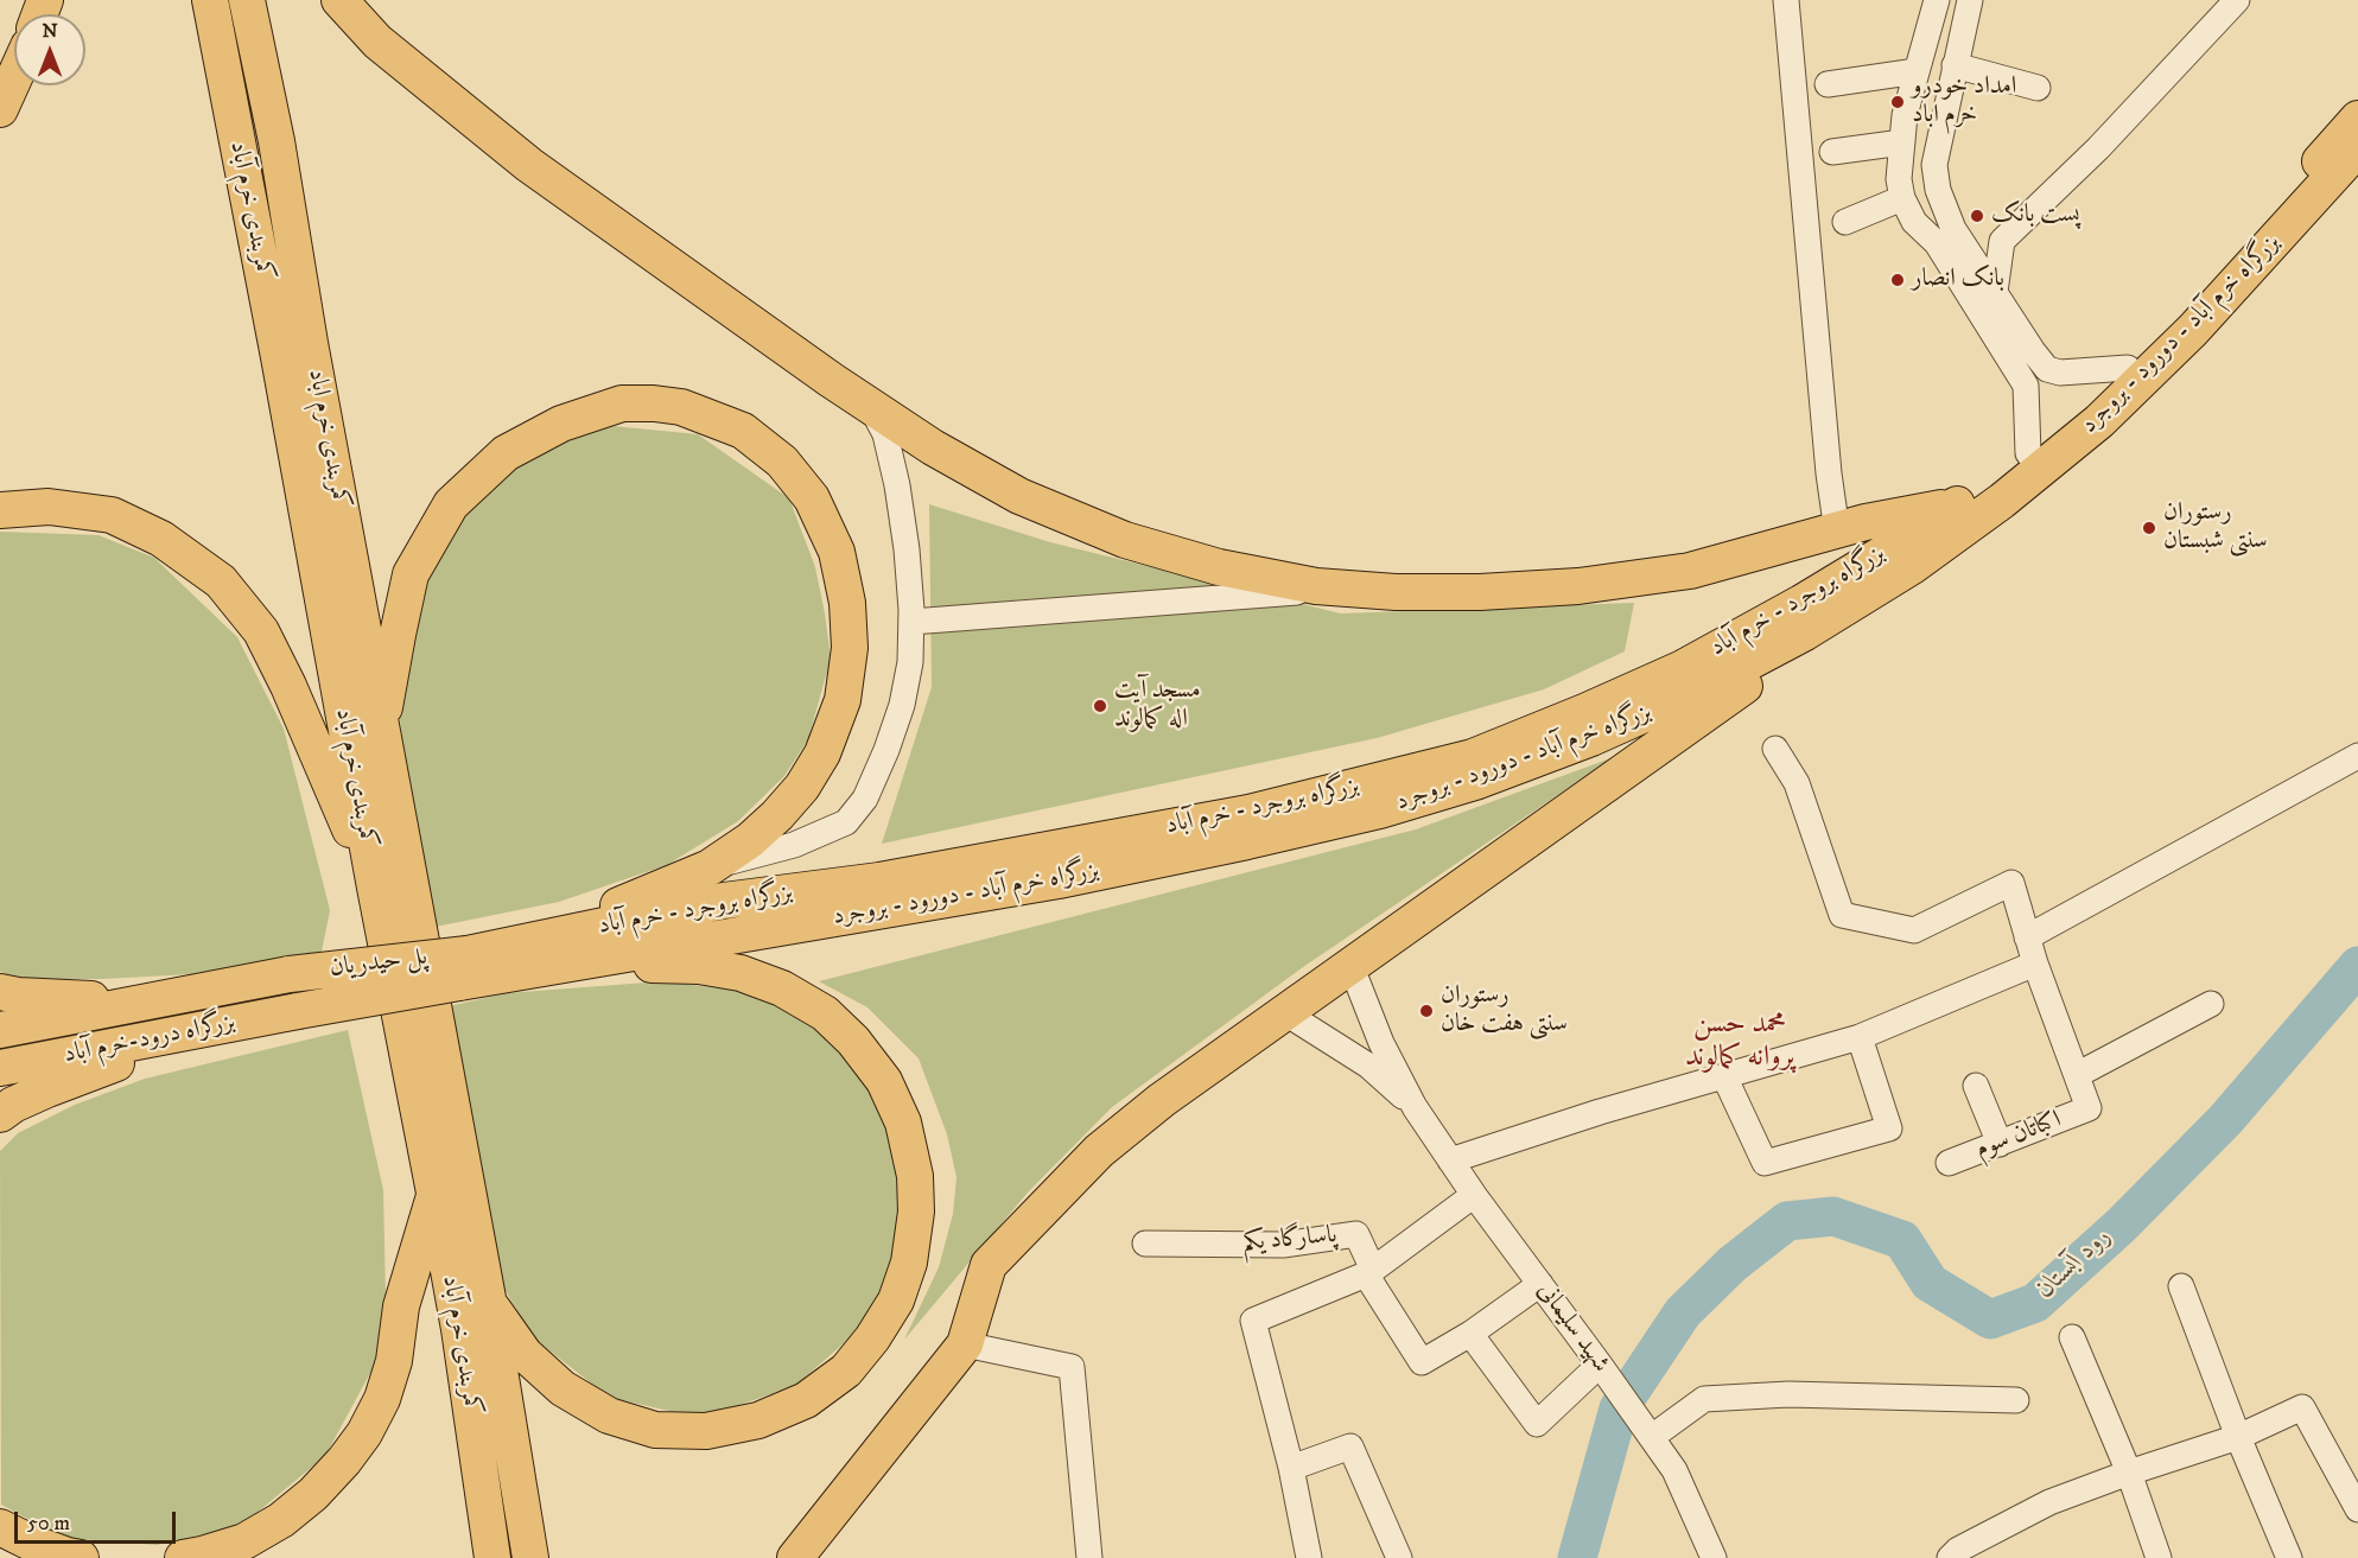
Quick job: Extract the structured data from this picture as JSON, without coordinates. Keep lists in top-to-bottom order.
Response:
{
  "streets": {
    "highway": [
      "کمربندی خرم آباد",
      "بزرگراه خرم آباد - دورود - بروجرد",
      "کمربندی خرم اباد",
      "بزرگراه بروجرد - خرم آباد",
      "پل حیدریان",
      "بزرگراه درود-خرم آباد"
    ],
    "street": ["اکباتان سوم", "پاسارگاد یکم", "شهید سلیمانی"]
  },
  "crossings": [
    ["کمربندی خرم آباد", "کمربندی خرم اباد"],
    ["بزرگراه خرم آباد - دورود - بروجرد", "بزرگراه بروجرد - خرم آباد"],
    ["بزرگراه خرم آباد - دورود - بروجرد", "پل حیدریان"],
    ["بزرگراه بروجرد - خرم آباد", "پل حیدریان"],
    ["پل حیدریان", "بزرگراه درود-خرم آباد"]
  ],
  "districts": ["محمد حسن پروانه کمالوند"],
  "water": ["رود آبستان"],
  "places": [
    "امداد خودرو خرم اباد",
    "پست بانک",
    "بانک انصار",
    "رستوران سنتی شبستان",
    "مسجد آیت اله کمالوند",
    "رستوران سنتی هفت خان"
  ],
  "scale_bar": "50 m",
  "north": "top"
}
